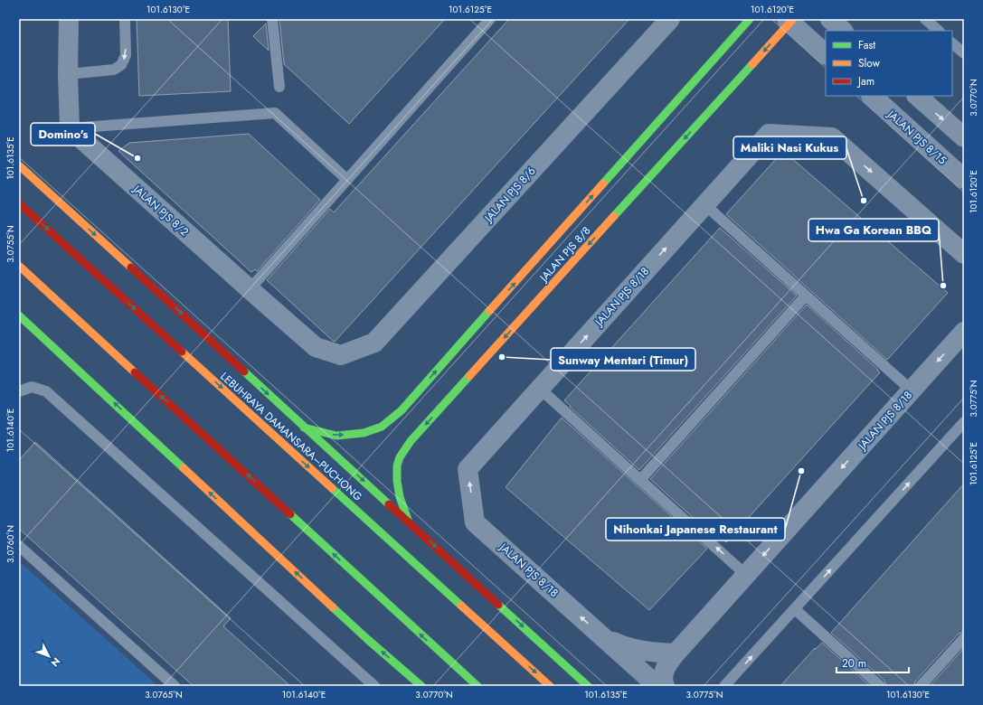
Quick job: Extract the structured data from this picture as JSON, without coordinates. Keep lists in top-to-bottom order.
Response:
{
  "streets": {
    "main road": ["JALAN PJS 8/8", "LEBUHRAYA DAMANSARA–PUCHONG"],
    "street": [
      "JALAN PJS 8/15",
      "JALAN PJS 8/6",
      "JALAN PJS 8/2",
      "JALAN PJS 8/18"
    ]
  },
  "crossings": [
    ["JALAN PJS 8/6", "JALAN PJS 8/2"]
  ],
  "places": [
    "Domino's",
    "Maliki Nasi Kukus",
    "Hwa Ga Korean BBQ",
    "Sunway Mentari (Timur)",
    "Nihonkai Japanese Restaurant"
  ],
  "legend": ["Fast", "Slow", "Jam"],
  "scale_bar": "20 m",
  "north": "bottom right",
  "coordinates": [
    "101.6130°E",
    "101.6125°E",
    "101.6120°E",
    "3.0770°N",
    "101.6135°E",
    "3.0755°N",
    "3.0775°N",
    "101.6140°E",
    "3.0760°N",
    "3.0765°N"
  ]
}
